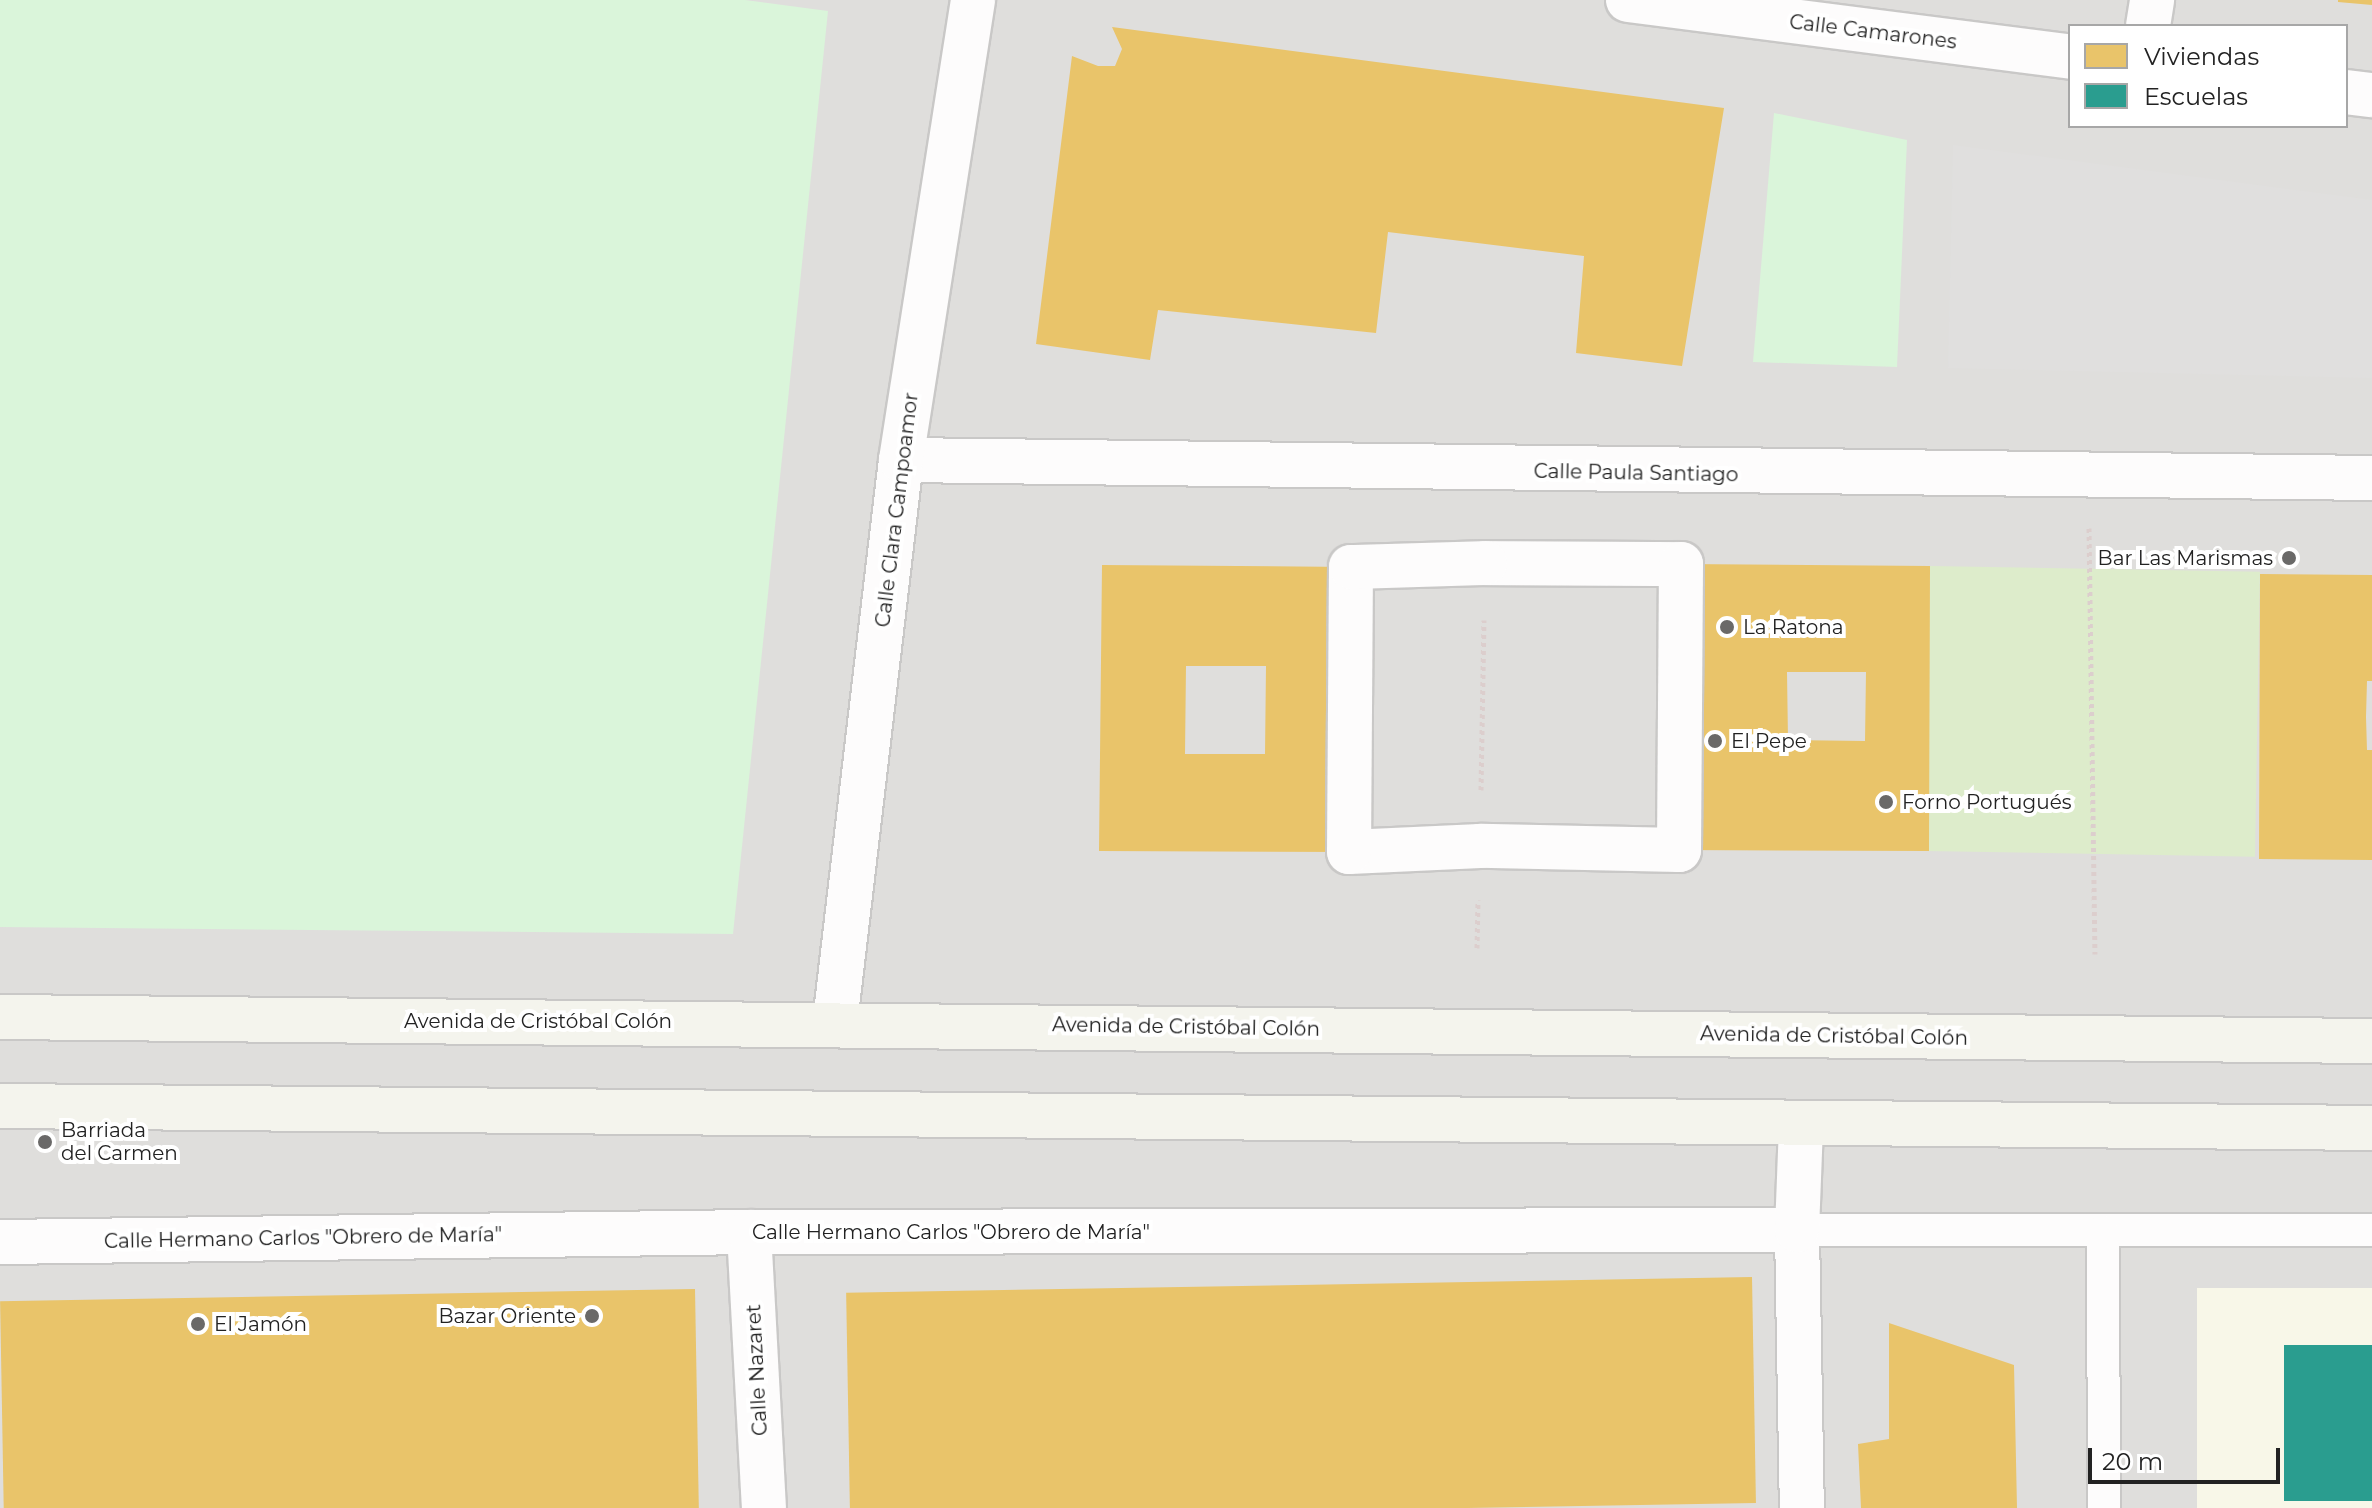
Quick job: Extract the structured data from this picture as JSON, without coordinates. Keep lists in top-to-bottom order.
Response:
{
  "streets": {
    "main road": ["Avenida de Cristóbal Colón"],
    "street": [
      "Calle Camarones",
      "Calle Paula Santiago",
      "Calle Clara Campoamor",
      "Calle Hermano Carlos \"Obrero de María\"",
      "Calle Nazaret"
    ]
  },
  "crossings": [
    ["Calle Paula Santiago", "Calle Clara Campoamor"],
    ["Calle Clara Campoamor", "Avenida de Cristóbal Colón"],
    ["Calle Hermano Carlos \"Obrero de María\"", "Calle Nazaret"]
  ],
  "places": [
    "Bar Las Marismas",
    "La Ratona",
    "El Pepe",
    "Forno Portugués",
    "Barriada del Carmen",
    "Bazar Oriente",
    "El Jamón"
  ],
  "legend": ["Viviendas", "Escuelas"],
  "scale_bar": "20 m"
}
